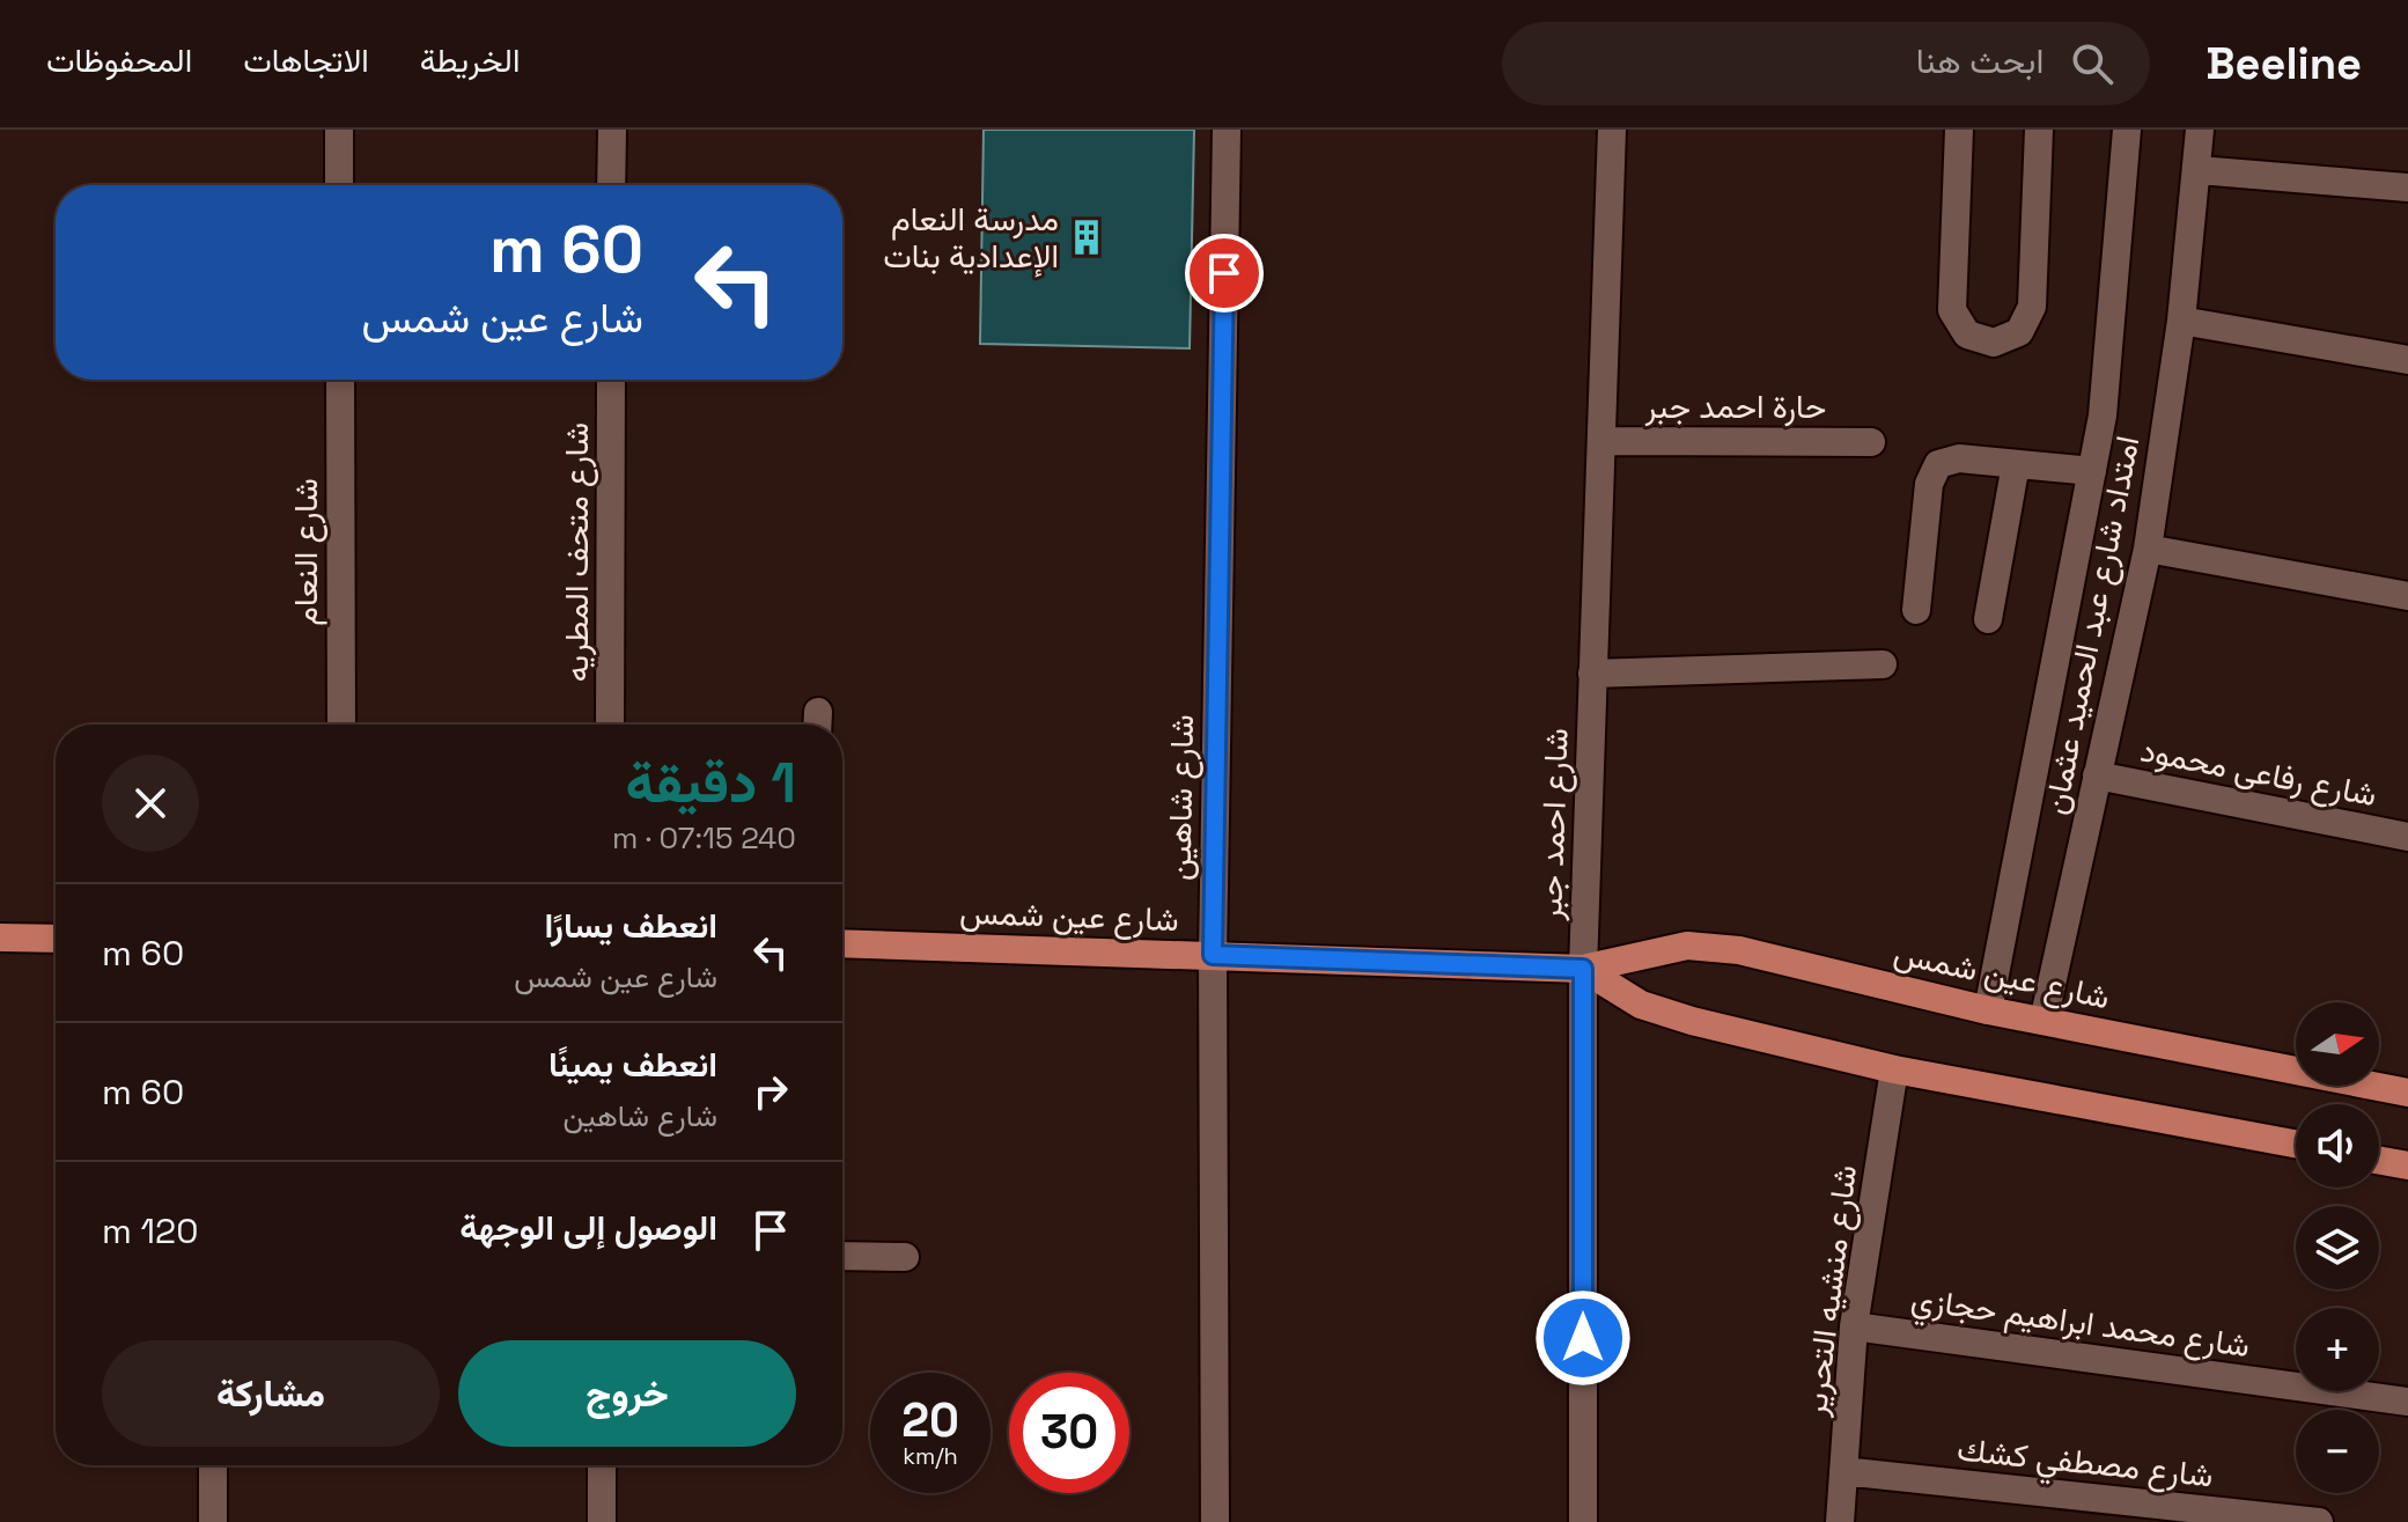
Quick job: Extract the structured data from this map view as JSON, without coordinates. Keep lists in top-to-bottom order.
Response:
{
  "streets": {
    "main road": ["شارع عين شمس"],
    "street": [
      "حارة احمد جبر",
      "شارع النعام",
      "شارع متحف المطريه",
      "امتداد شارع عبد الحميد عثمان",
      "شارع رفاعى محمود",
      "شارع شاهين",
      "شارع احمد جبر",
      "شارع منشيه التحرير",
      "شارع محمد ابراهيم حجازي",
      "شارع مصطفي كشك"
    ]
  },
  "crossings": [
    ["حارة احمد جبر", "شارع احمد جبر"],
    ["امتداد شارع عبد الحميد عثمان", "شارع رفاعى محمود"],
    ["امتداد شارع عبد الحميد عثمان", "شارع عين شمس"],
    ["شارع شاهين", "شارع عين شمس"],
    ["شارع احمد جبر", "شارع عين شمس"],
    ["شارع عين شمس", "شارع منشيه التحرير"],
    ["شارع منشيه التحرير", "شارع محمد ابراهيم حجازي"],
    ["شارع منشيه التحرير", "شارع مصطفي كشك"]
  ],
  "places": {
    "building": ["مدرسة النعام الإعدادية بنات"]
  },
  "north": "right",
  "page": {
    "header": "Beeline",
    "search": "ابحث هنا",
    "nav": ["الخريطة", "الاتجاهات", "المحفوظات"],
    "turn": ["60 m", "شارع عين شمس"],
    "heading": ["1 دقيقة", "240 m · 07:15"],
    "list": [
      {
        "name": "انعطف يسارًا",
        "note": "شارع عين شمس",
        "value": "60 m"
      },
      {
        "name": "انعطف يمينًا",
        "note": "شارع شاهين",
        "value": "60 m"
      },
      {
        "name": "الوصول إلى الوجهة",
        "value": "120 m"
      }
    ],
    "map_buttons": ["+", "−"],
    "buttons": ["خروج", "مشاركة"],
    "speed": "20 km/h",
    "limit": "30"
  }
}
